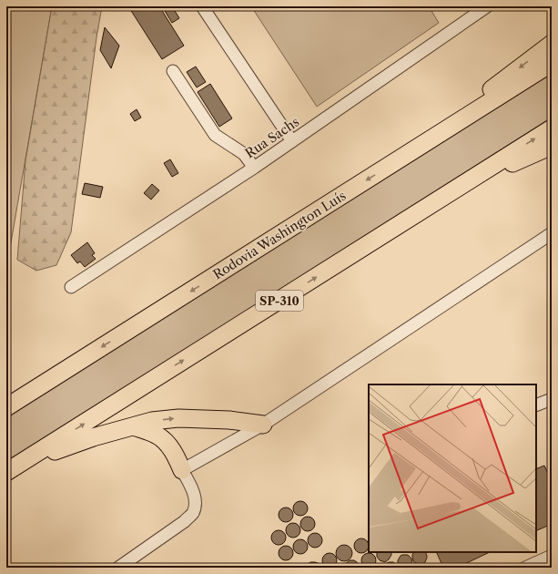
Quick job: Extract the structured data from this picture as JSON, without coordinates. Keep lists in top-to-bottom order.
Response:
{
  "streets": {
    "highway": ["Rodovia Washington Luís", "SP-310"],
    "street": ["Rua Sachs"]
  }
}
